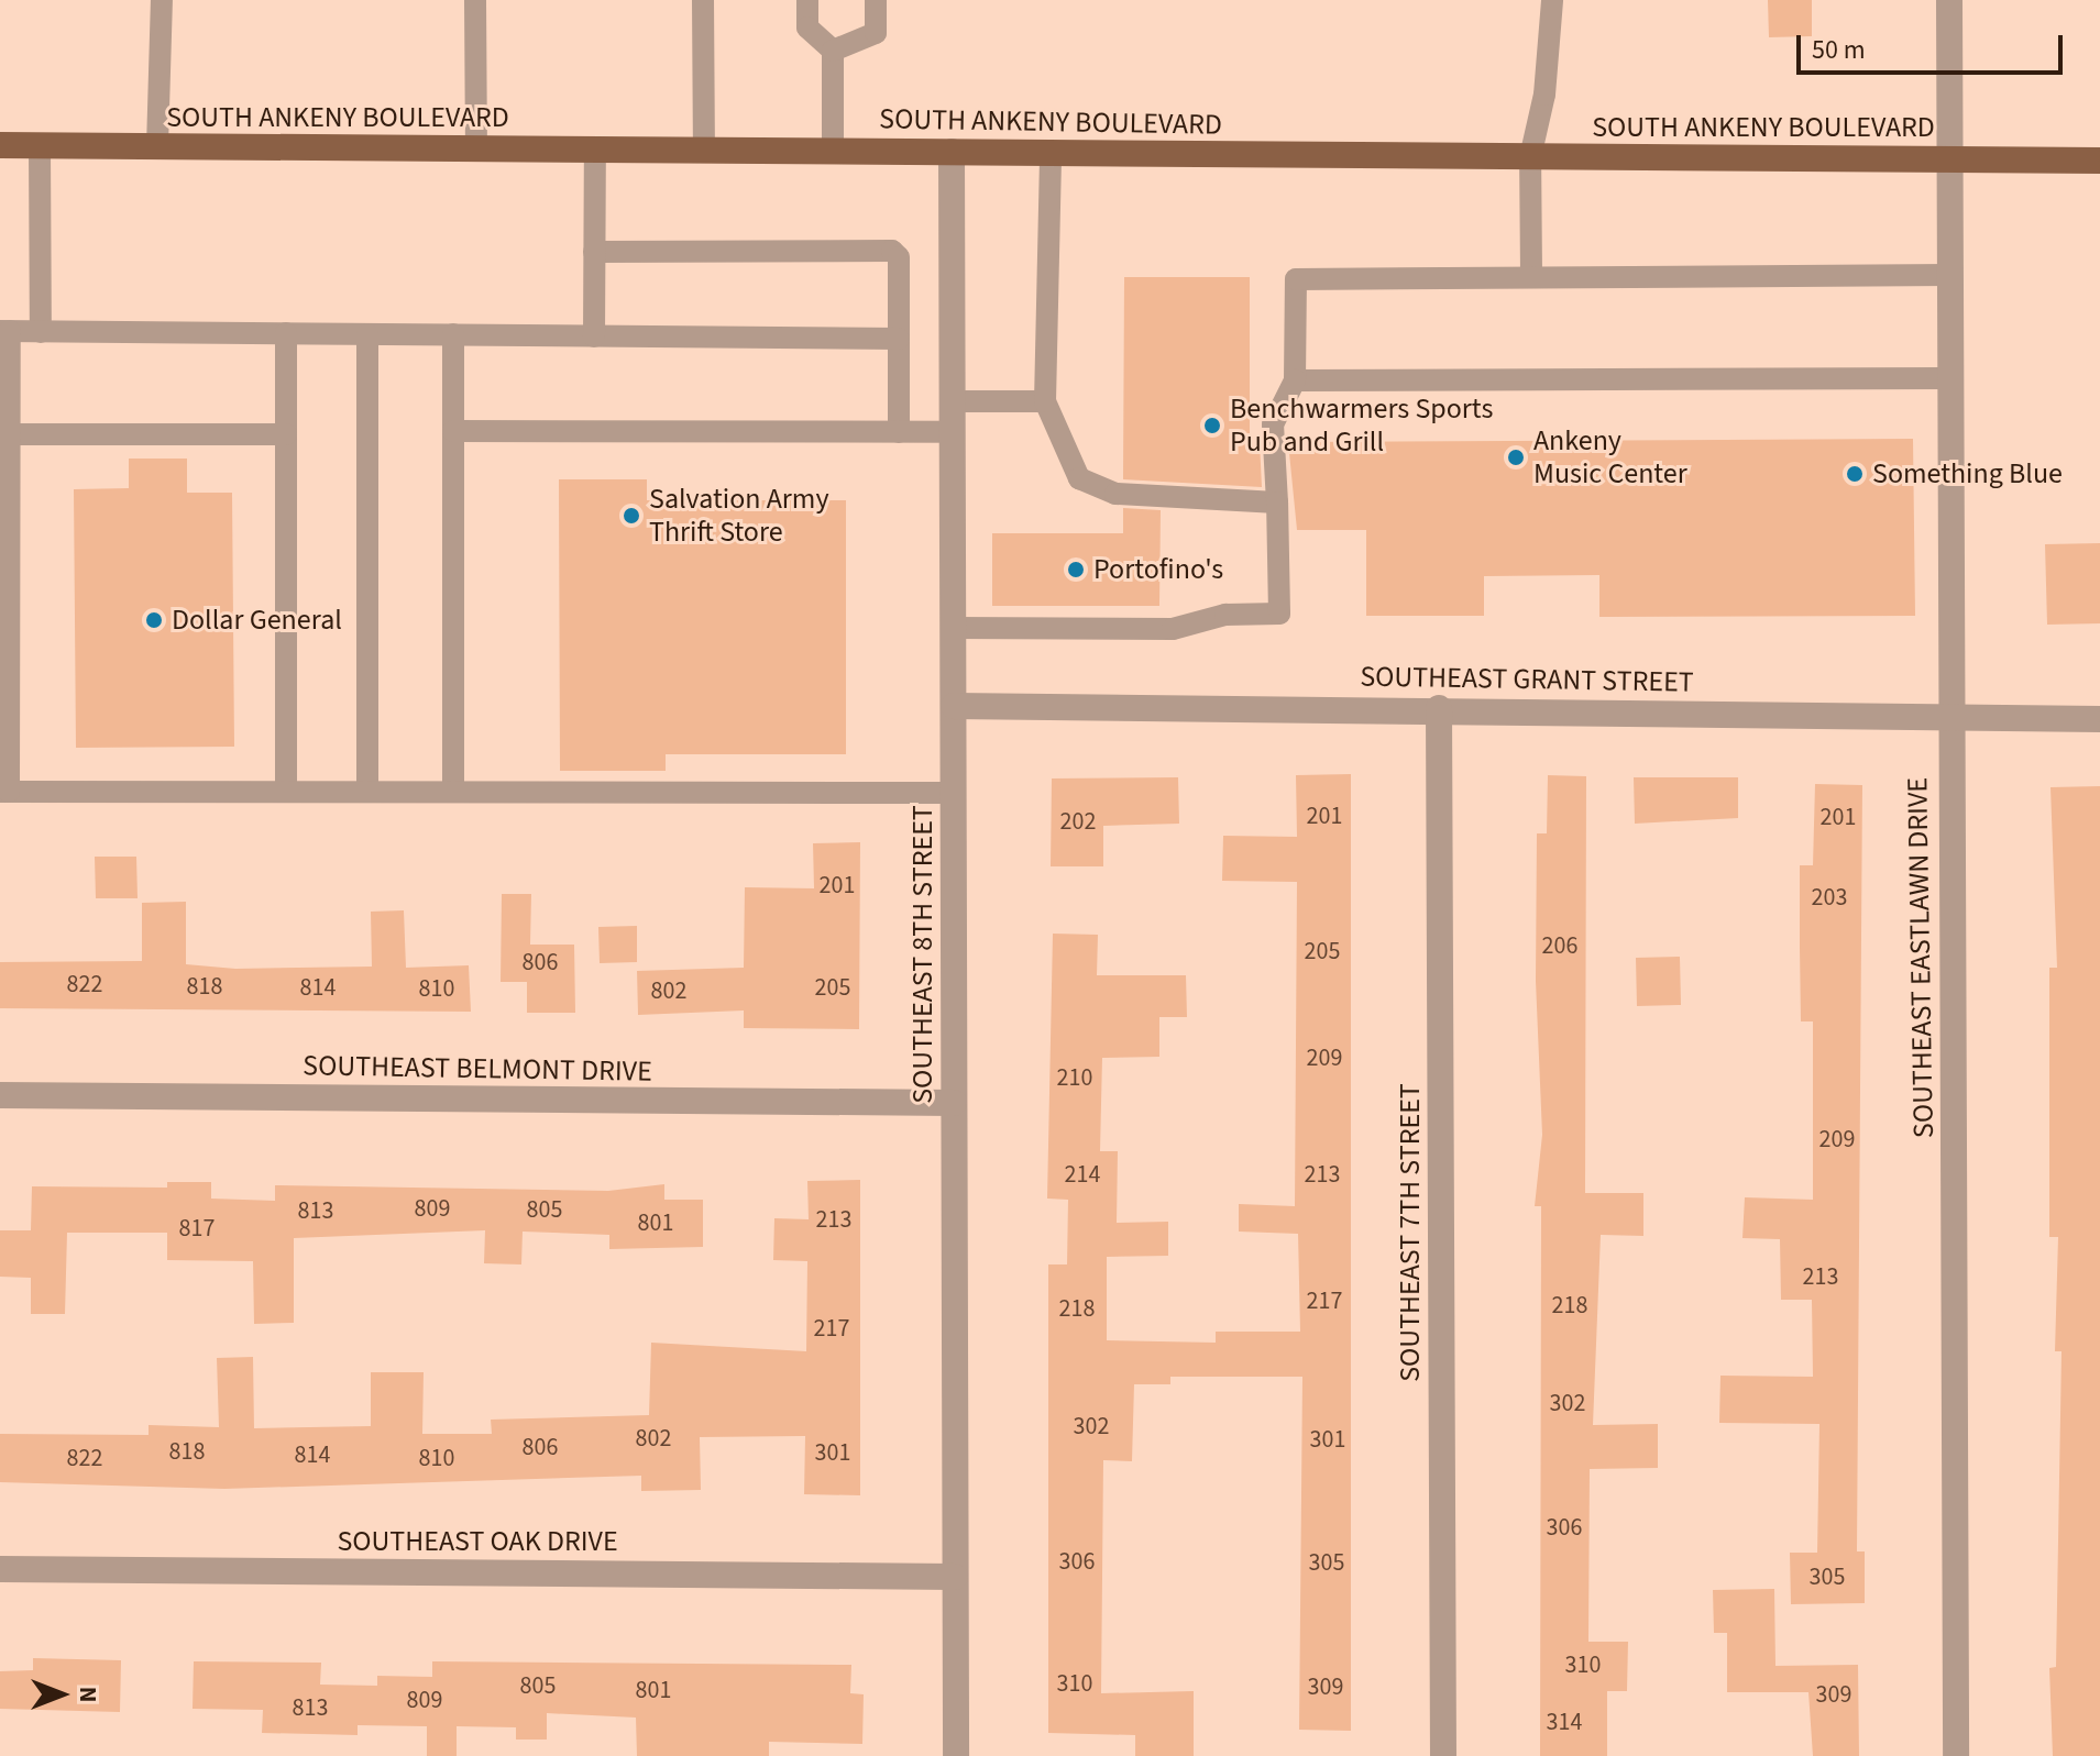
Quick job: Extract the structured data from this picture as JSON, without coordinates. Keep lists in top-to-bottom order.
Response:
{
  "streets": {
    "main road": ["SOUTH ANKENY BOULEVARD"],
    "street": [
      "SOUTHEAST GRANT STREET",
      "SOUTHEAST 8TH STREET",
      "SOUTHEAST EASTLAWN DRIVE",
      "SOUTHEAST BELMONT DRIVE",
      "SOUTHEAST 7TH STREET",
      "SOUTHEAST OAK DRIVE"
    ]
  },
  "crossings": [
    ["SOUTH ANKENY BOULEVARD", "SOUTHEAST 8TH STREET"],
    ["SOUTH ANKENY BOULEVARD", "SOUTHEAST EASTLAWN DRIVE"],
    ["SOUTHEAST GRANT STREET", "SOUTHEAST 8TH STREET"],
    ["SOUTHEAST GRANT STREET", "SOUTHEAST EASTLAWN DRIVE"],
    ["SOUTHEAST GRANT STREET", "SOUTHEAST 7TH STREET"],
    ["SOUTHEAST 8TH STREET", "SOUTHEAST BELMONT DRIVE"],
    ["SOUTHEAST 8TH STREET", "SOUTHEAST OAK DRIVE"]
  ],
  "places": [
    "Benchwarmers Sports Pub and Grill",
    "Ankeny Music Center",
    "Something Blue",
    "Salvation Army Thrift Store",
    "Portofino's",
    "Dollar General"
  ],
  "house_numbers": [
    "201",
    "201",
    "202",
    "201",
    "203",
    "206",
    "205",
    "806",
    "822",
    "818",
    "814",
    "205",
    "810",
    "802",
    "209",
    "210",
    "209",
    "214",
    "213",
    "809",
    "805",
    "813",
    "213",
    "801",
    "817",
    "213",
    "217",
    "218",
    "218",
    "217",
    "302",
    "302",
    "802",
    "301",
    "806",
    "818",
    "301",
    "814",
    "822",
    "810",
    "306",
    "306",
    "305",
    "305",
    "310",
    "310",
    "805",
    "309",
    "801",
    "309",
    "809",
    "813",
    "314"
  ],
  "scale_bar": "50 m",
  "north": "right"
}
